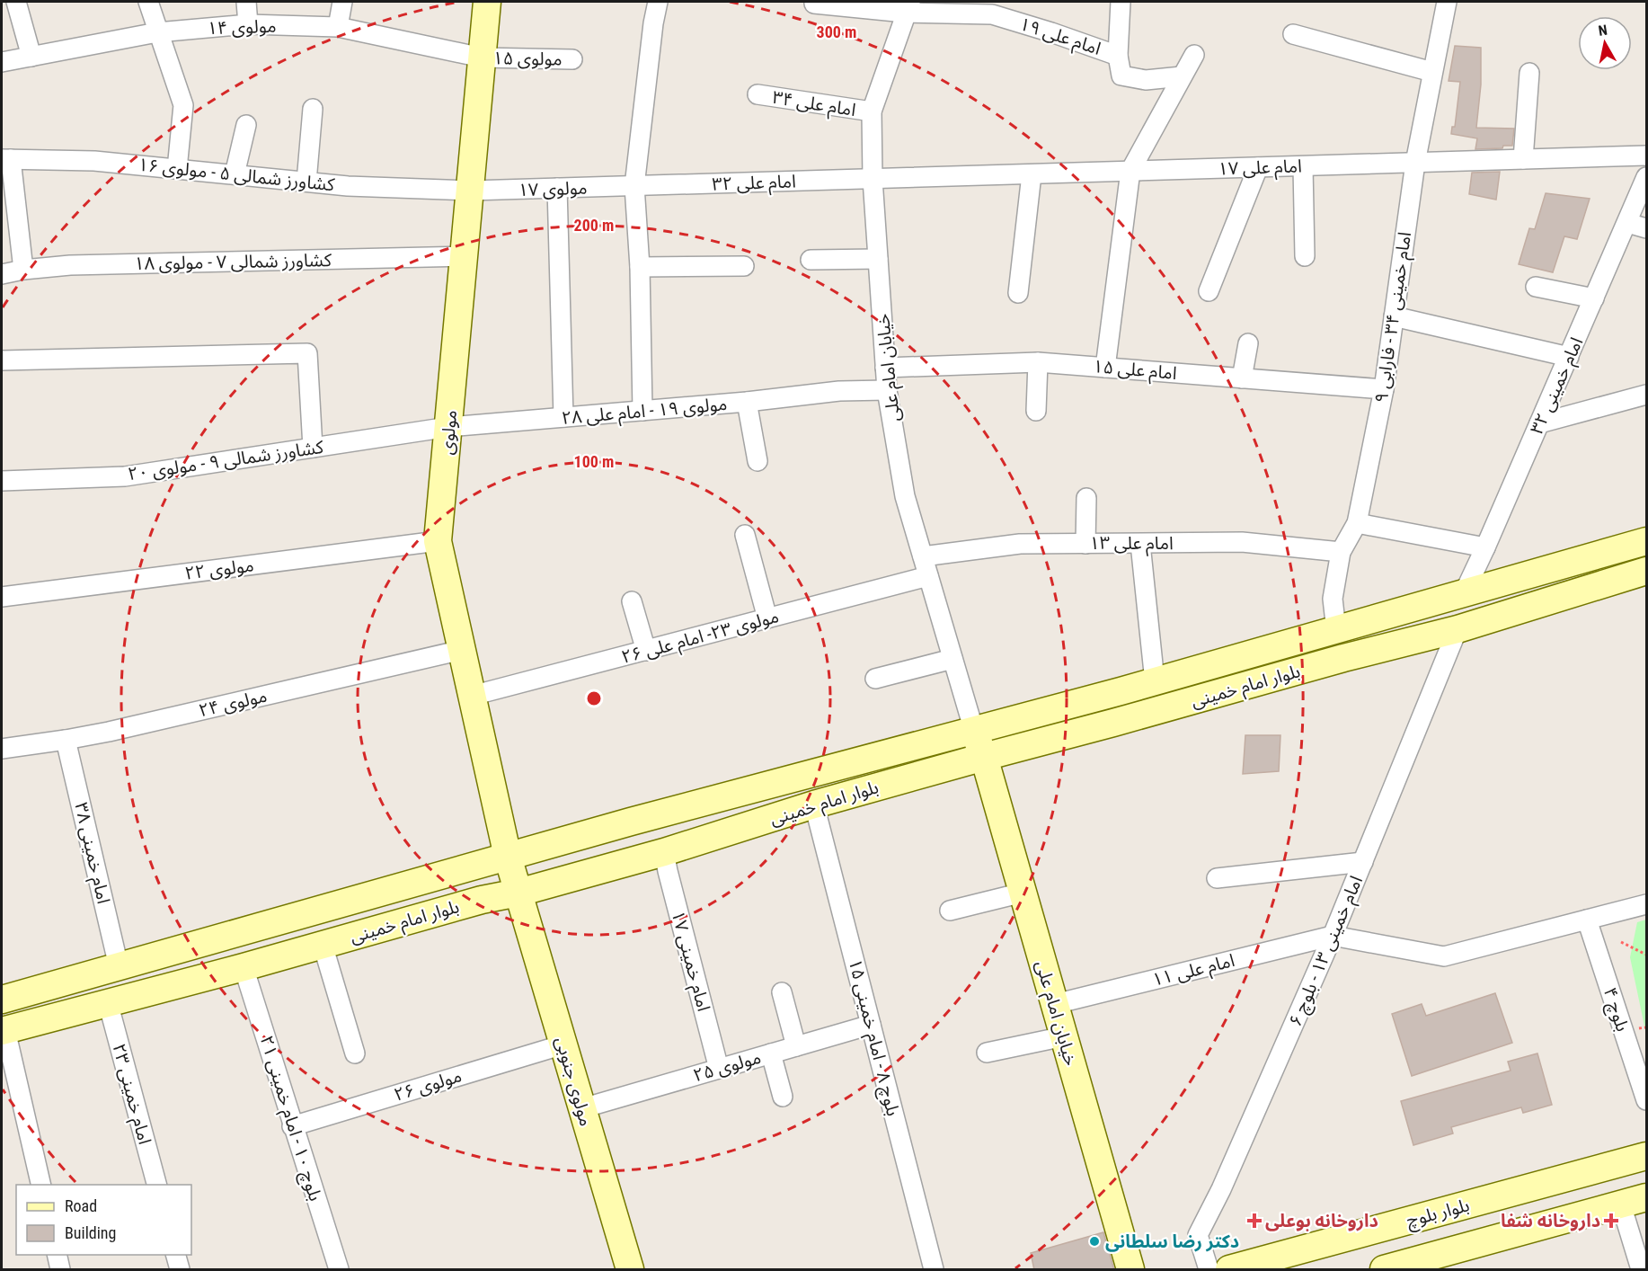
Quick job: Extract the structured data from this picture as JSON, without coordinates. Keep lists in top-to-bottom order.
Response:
{
  "streets": {
    "main road": [
      "خیابان امام علی",
      "مولوی",
      "بلوار امام خمینی",
      "مولوی جنوبی",
      "بلوار بلوچ"
    ],
    "street": [
      "مولوی ۱۴",
      "امام علی ۱۹",
      "مولوی ۱۵",
      "امام علی ۳۴",
      "امام علی ۱۷",
      "کشاورز شمالی ۵ - مولوی ۱۶",
      "امام علی ۳۲",
      "مولوی ۱۷",
      "کشاورز شمالی ۷ - مولوی ۱۸",
      "امام خمینی ۳۴ - فارابی ۹",
      "امام علی ۱۵",
      "امام خمینی ۳۲",
      "مولوی ۱۹ - امام علی ۲۸",
      "کشاورز شمالی ۹ - مولوی ۲۰",
      "امام علی ۱۳",
      "مولوی ۲۲",
      "مولوی ۲۳- امام علی ۲۶",
      "مولوی ۲۴",
      "امام خمینی ۳۸",
      "امام خمینی ۱۳ - بلوچ ۶",
      "امام خمینی ۱۷",
      "امام علی ۱۱",
      "بلوچ ۴",
      "بلوچ ۸ - امام خمینی ۱۵",
      "مولوی ۲۵",
      "مولوی ۲۶",
      "امام خمینی ۲۳",
      "بلوچ ۱۰ - امام خمینی ۲۱"
    ]
  },
  "crossings": [
    ["مولوی ۱۴", "مولوی ۱۵"],
    ["مولوی ۱۴", "مولوی"],
    ["امام علی ۱۹", "خیابان امام علی"],
    ["مولوی ۱۵", "مولوی"],
    ["امام علی ۳۴", "خیابان امام علی"],
    ["امام علی ۱۷", "امام علی ۳۲"],
    ["امام علی ۱۷", "امام خمینی ۳۴ - فارابی ۹"],
    ["امام علی ۱۷", "خیابان امام علی"],
    ["کشاورز شمالی ۵ - مولوی ۱۶", "مولوی ۱۷"],
    ["کشاورز شمالی ۵ - مولوی ۱۶", "مولوی"],
    ["امام علی ۳۲", "مولوی ۱۷"],
    ["امام علی ۳۲", "خیابان امام علی"],
    ["مولوی ۱۷", "مولوی"],
    ["کشاورز شمالی ۷ - مولوی ۱۸", "مولوی"],
    ["امام خمینی ۳۴ - فارابی ۹", "امام علی ۱۵"],
    ["امام خمینی ۳۴ - فارابی ۹", "امام علی ۱۳"],
    ["امام خمینی ۳۴ - فارابی ۹", "بلوار امام خمینی"],
    ["خیابان امام علی", "امام علی ۱۵"],
    ["خیابان امام علی", "مولوی ۱۹ - امام علی ۲۸"],
    ["خیابان امام علی", "امام علی ۱۳"],
    ["خیابان امام علی", "مولوی ۲۳- امام علی ۲۶"],
    ["خیابان امام علی", "بلوار امام خمینی"],
    ["خیابان امام علی", "امام علی ۱۱"],
    ["امام خمینی ۳۲", "بلوار امام خمینی"],
    ["مولوی ۱۹ - امام علی ۲۸", "مولوی"],
    ["مولوی ۱۹ - امام علی ۲۸", "کشاورز شمالی ۹ - مولوی ۲۰"],
    ["مولوی", "کشاورز شمالی ۹ - مولوی ۲۰"],
    ["مولوی", "مولوی ۲۲"],
    ["مولوی", "مولوی ۲۳- امام علی ۲۶"],
    ["مولوی", "بلوار امام خمینی"],
    ["مولوی", "مولوی ۲۴"],
    ["مولوی", "مولوی جنوبی"],
    ["بلوار امام خمینی", "امام خمینی ۳۸"],
    ["بلوار امام خمینی", "امام خمینی ۱۳ - بلوچ ۶"],
    ["بلوار امام خمینی", "امام خمینی ۱۷"],
    ["بلوار امام خمینی", "بلوچ ۸ - امام خمینی ۱۵"],
    ["بلوار امام خمینی", "مولوی جنوبی"],
    ["بلوار امام خمینی", "امام خمینی ۲۳"],
    ["بلوار امام خمینی", "بلوچ ۱۰ - امام خمینی ۲۱"],
    ["مولوی ۲۴", "امام خمینی ۳۸"],
    ["امام خمینی ۱۳ - بلوچ ۶", "امام علی ۱۱"],
    ["امام خمینی ۱۷", "مولوی ۲۵"],
    ["بلوچ ۸ - امام خمینی ۱۵", "مولوی ۲۵"],
    ["مولوی ۲۵", "مولوی جنوبی"],
    ["مولوی جنوبی", "مولوی ۲۶"],
    ["مولوی ۲۶", "بلوچ ۱۰ - امام خمینی ۲۱"]
  ],
  "places": {
    "health": ["داروخانه بوعلی", "داروخانه شفا"],
    "other": ["دکتر رضا سلطانی"]
  },
  "legend": ["Road", "Building"],
  "north": "top",
  "rings": ["300 m", "200 m", "100 m"]
}
